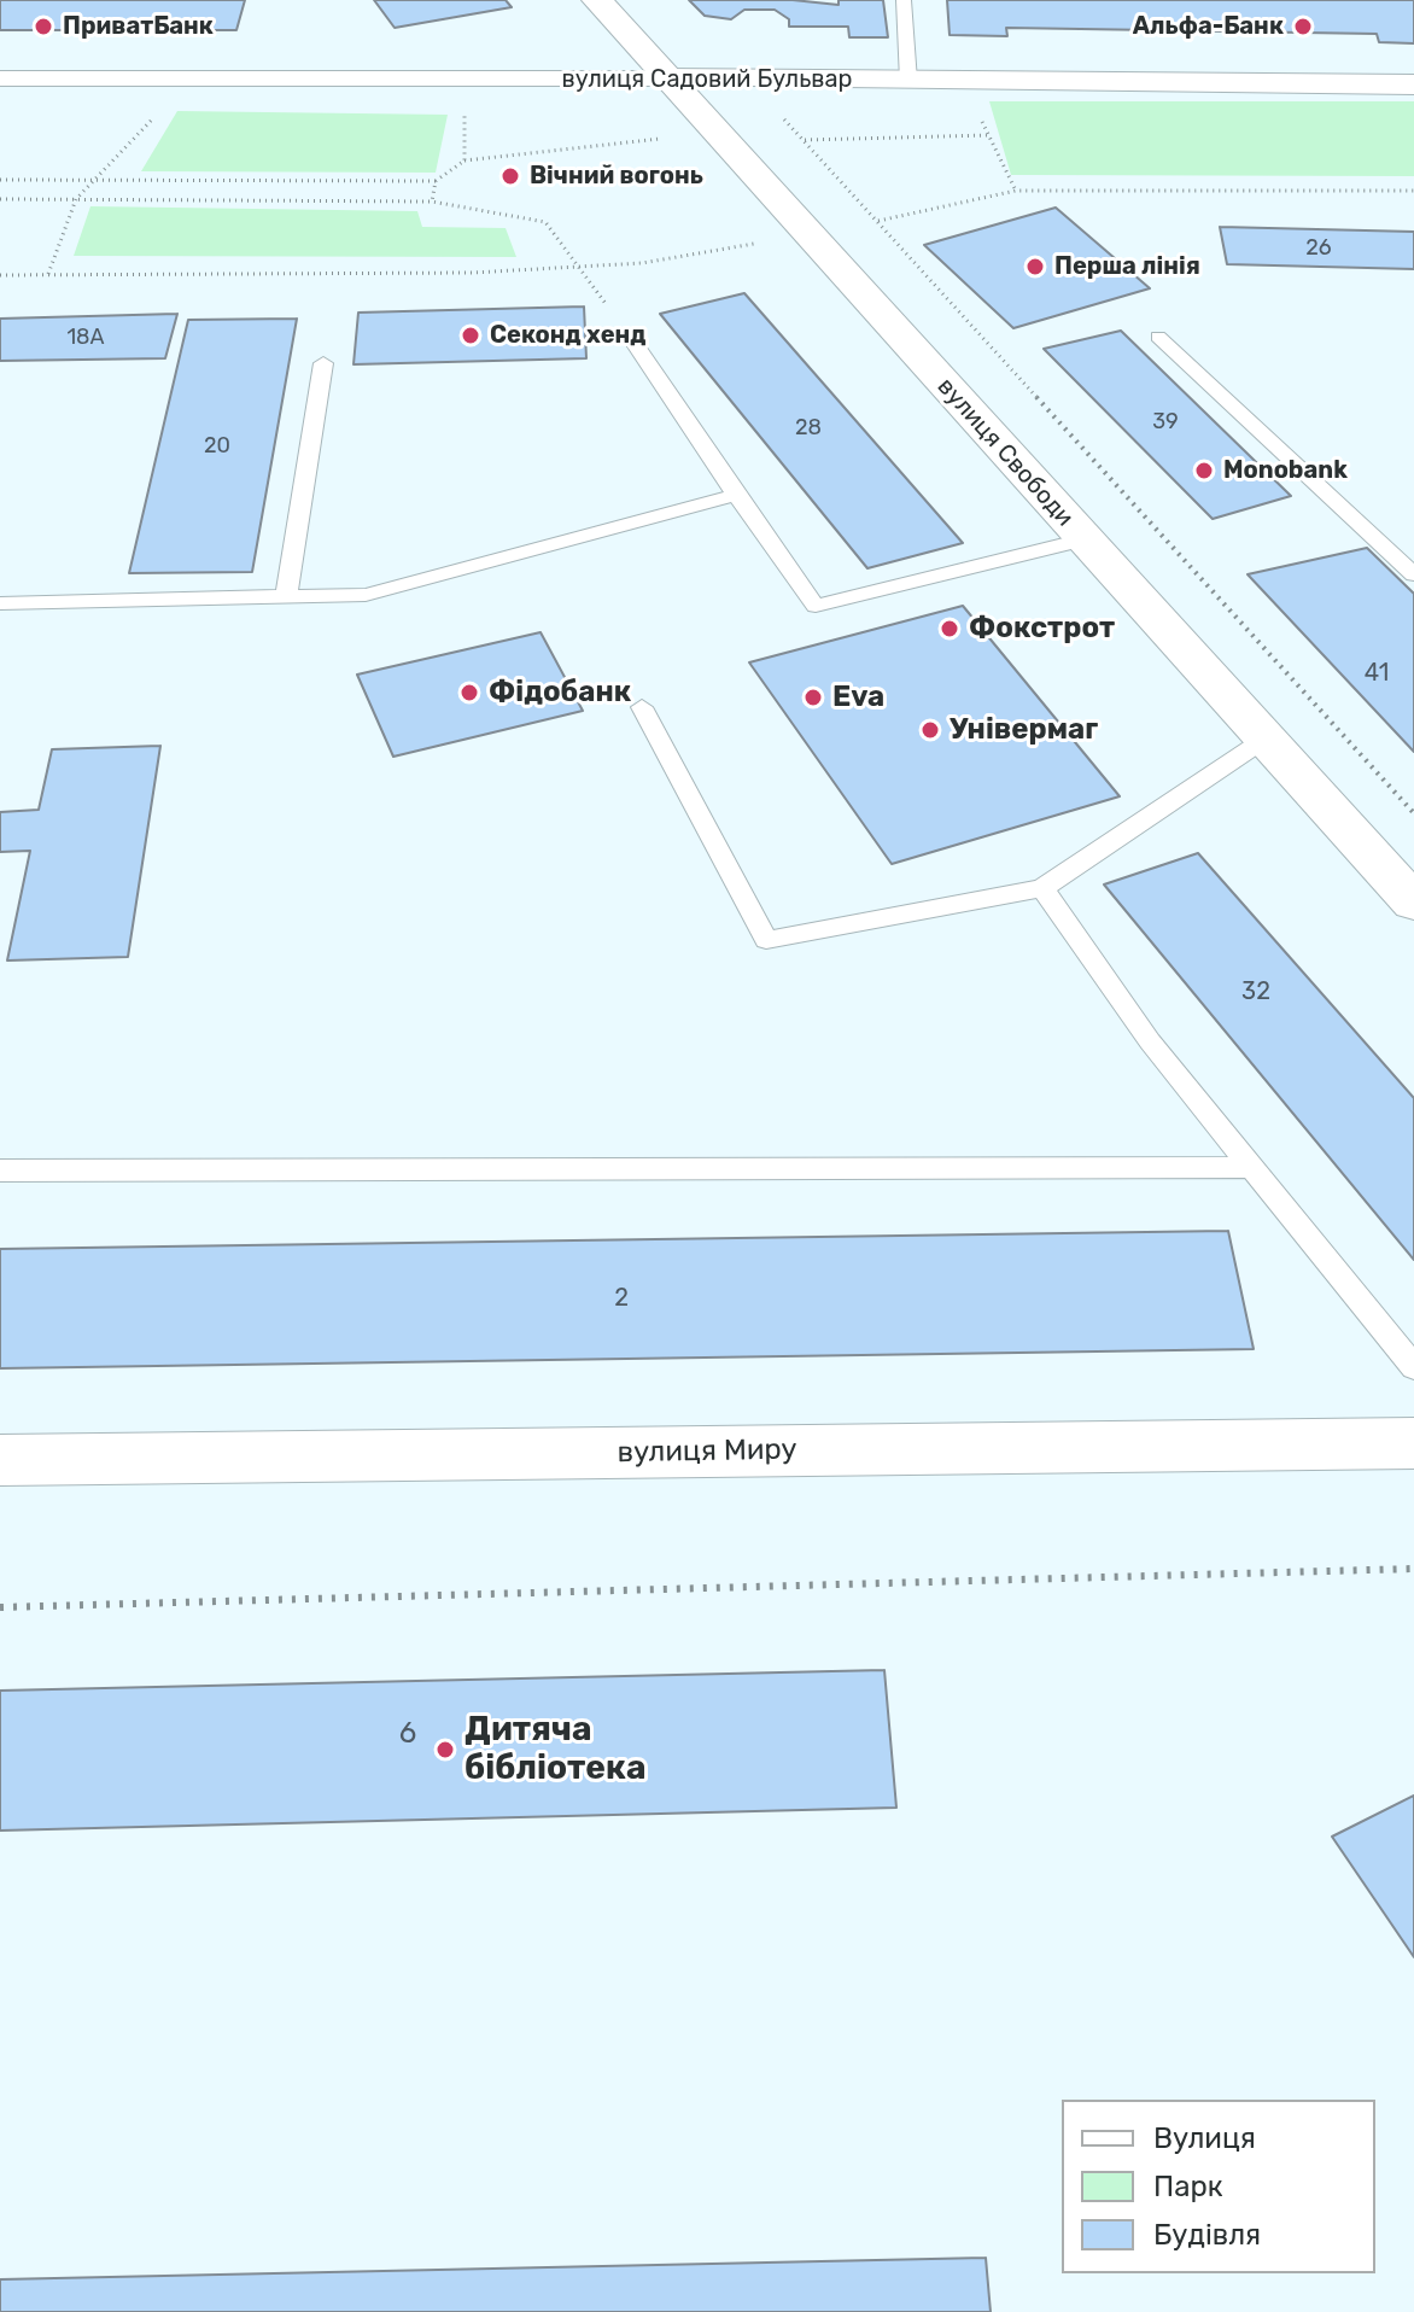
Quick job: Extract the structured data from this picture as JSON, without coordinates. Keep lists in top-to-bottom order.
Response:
{
  "streets": {
    "main road": ["вулиця Свободи", "вулиця Миру"],
    "street": ["вулиця Садовий Бульвар"]
  },
  "crossings": [
    ["вулиця Садовий Бульвар", "вулиця Свободи"]
  ],
  "places": [
    "ПриватБанк",
    "Альфа-Банк",
    "Вічний вогонь",
    "Перша лінія",
    "Секонд хенд",
    "Monobank",
    "Фокстрот",
    "Фідобанк",
    "Eva",
    "Універмаг",
    "Дитяча бібліотека"
  ],
  "house_numbers": [
    "26",
    "18А",
    "39",
    "28",
    "20",
    "41",
    "32",
    "2",
    "6"
  ],
  "legend": ["Вулиця", "Парк", "Будівля"]
}
